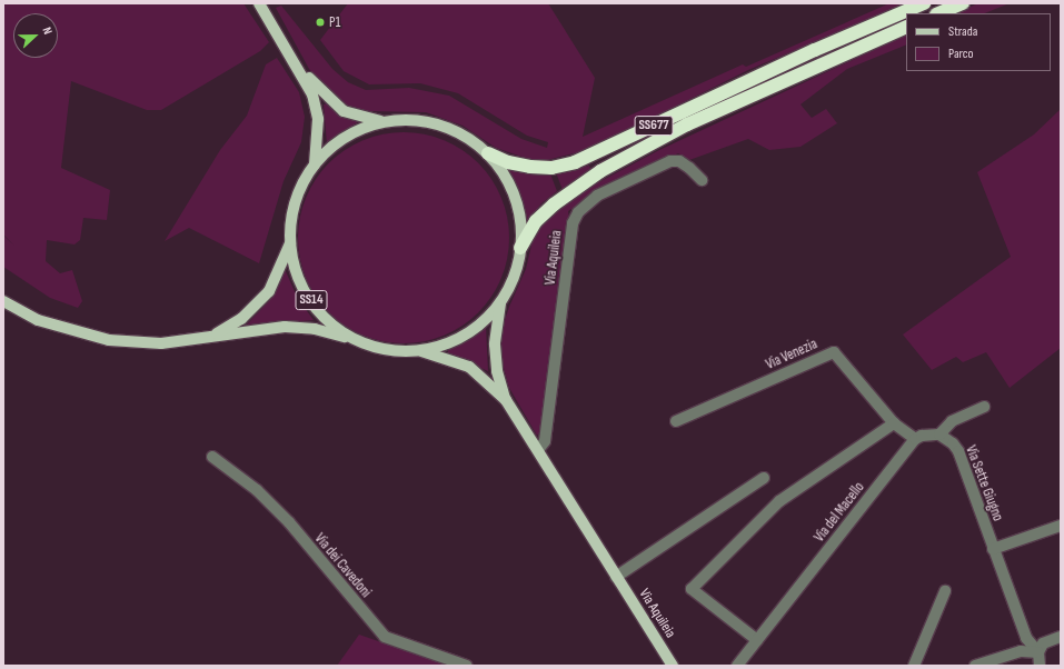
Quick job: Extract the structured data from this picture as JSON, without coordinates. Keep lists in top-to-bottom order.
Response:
{
  "streets": {
    "highway": ["SS677"],
    "main road": ["Via Aquileia", "SS14"],
    "street": [
      "Via Venezia",
      "Via Sette Giugno",
      "Via del Macello",
      "Via dei Cavedoni"
    ]
  },
  "crossings": [
    ["SS677", "SS14"],
    ["Via Aquileia", "SS14"],
    ["Via Venezia", "Via del Macello"]
  ],
  "places": ["P1"],
  "legend": ["Strada", "Parco"],
  "north": "right"
}
